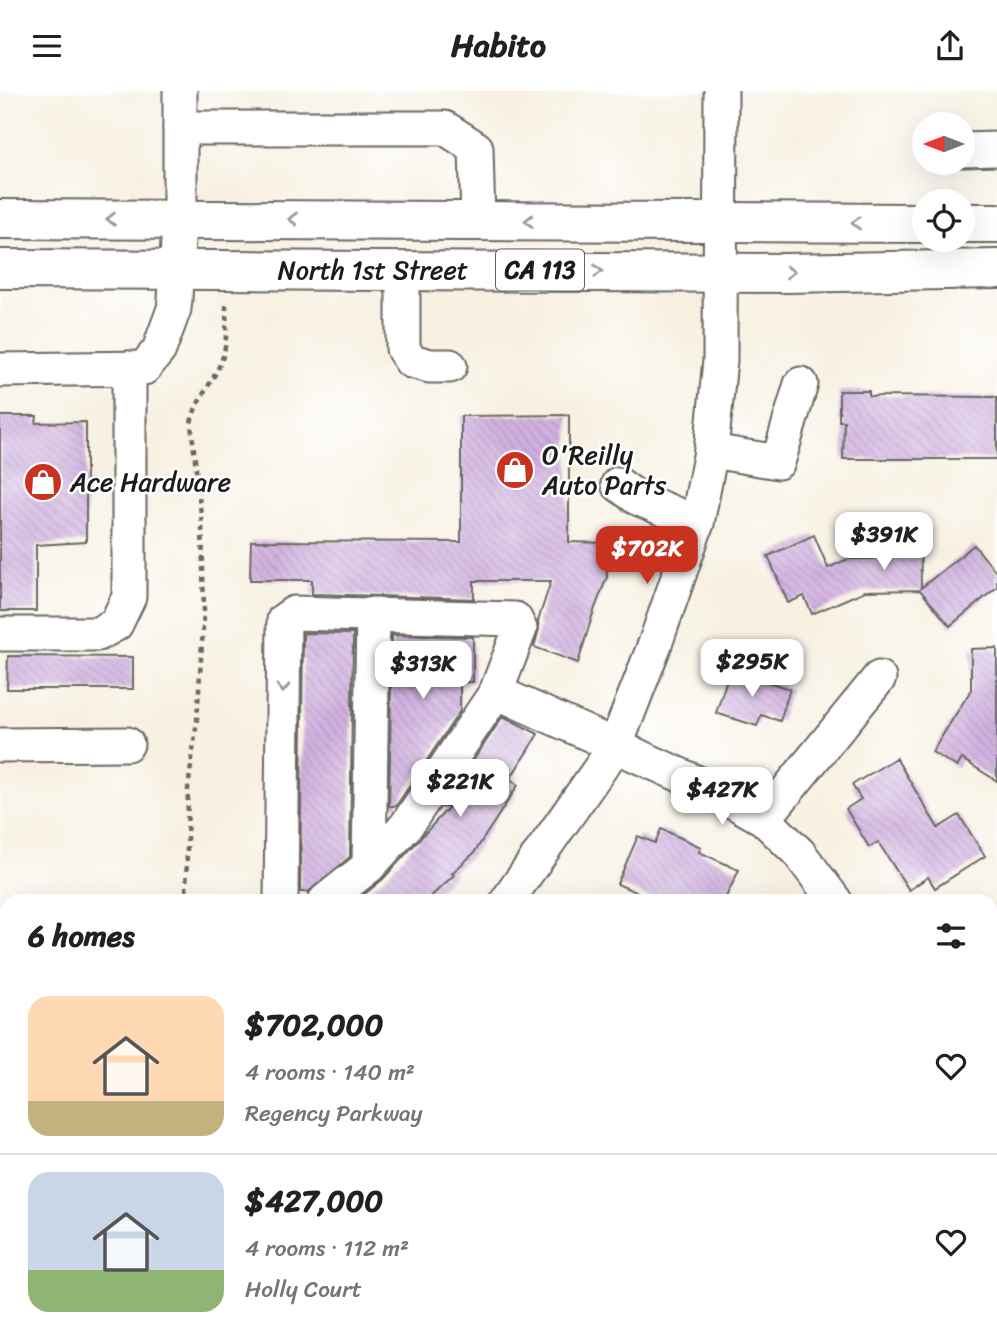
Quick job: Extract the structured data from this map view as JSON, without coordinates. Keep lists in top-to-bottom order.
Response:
{
  "streets": {
    "main road": ["North 1st Street", "CA 113"]
  },
  "places": {
    "shop": ["O'Reilly Auto Parts", "Ace Hardware"]
  },
  "north": "left",
  "page": {
    "header": "Habito",
    "price": [
      "$391K",
      "$702K",
      "$295K",
      "$313K",
      "$221K",
      "$427K"
    ],
    "heading": "6 homes",
    "list": [
      {
        "name": "$702,000",
        "note": "4 rooms · 140 m² · Regency Parkway"
      },
      {
        "name": "$427,000",
        "note": "4 rooms · 112 m² · Holly Court"
      }
    ]
  }
}
